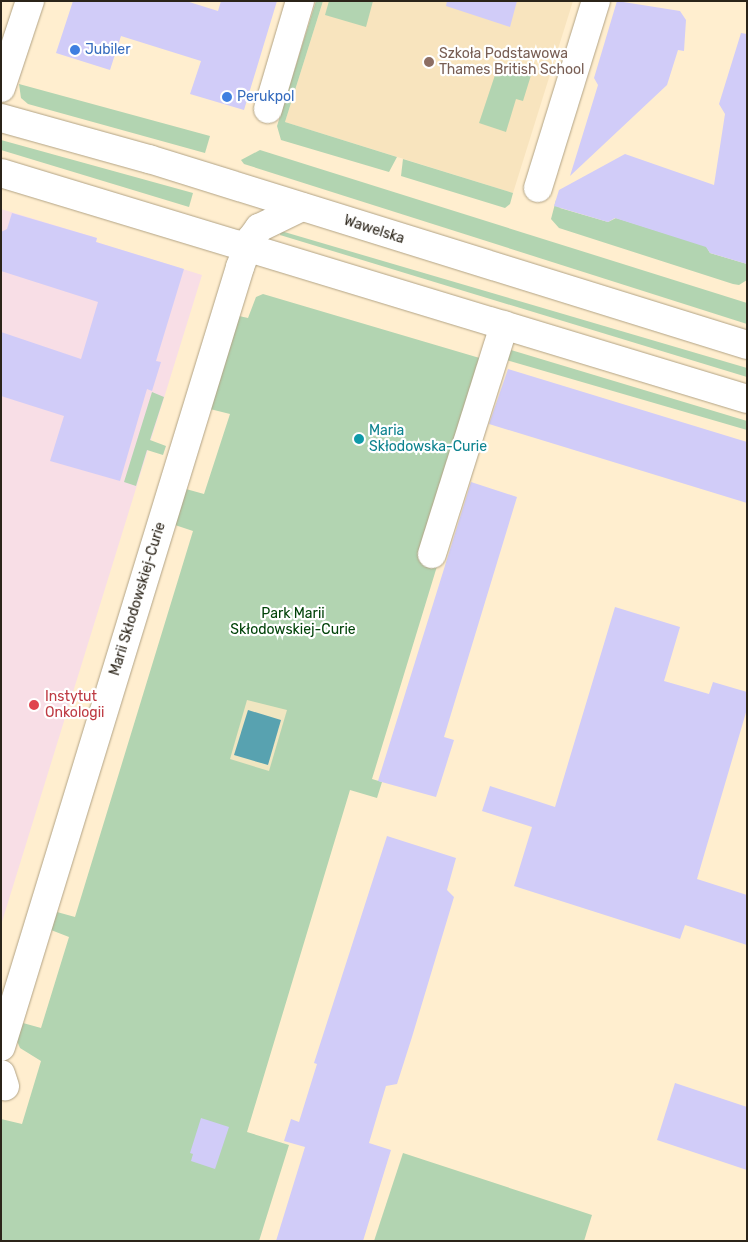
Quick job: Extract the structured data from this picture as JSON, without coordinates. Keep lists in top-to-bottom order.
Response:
{
  "streets": {
    "main road": ["Wawelska", "Marii Skłodowskiej-Curie"]
  },
  "crossings": [
    ["Wawelska", "Marii Skłodowskiej-Curie"]
  ],
  "parks": ["Park Marii Skłodowskiej-Curie"],
  "places": [
    "Jubiler",
    "Szkoła Podstawowa Thames British School",
    "Perukpol",
    "Maria Skłodowska-Curie",
    "Instytut Onkologii"
  ]
}
